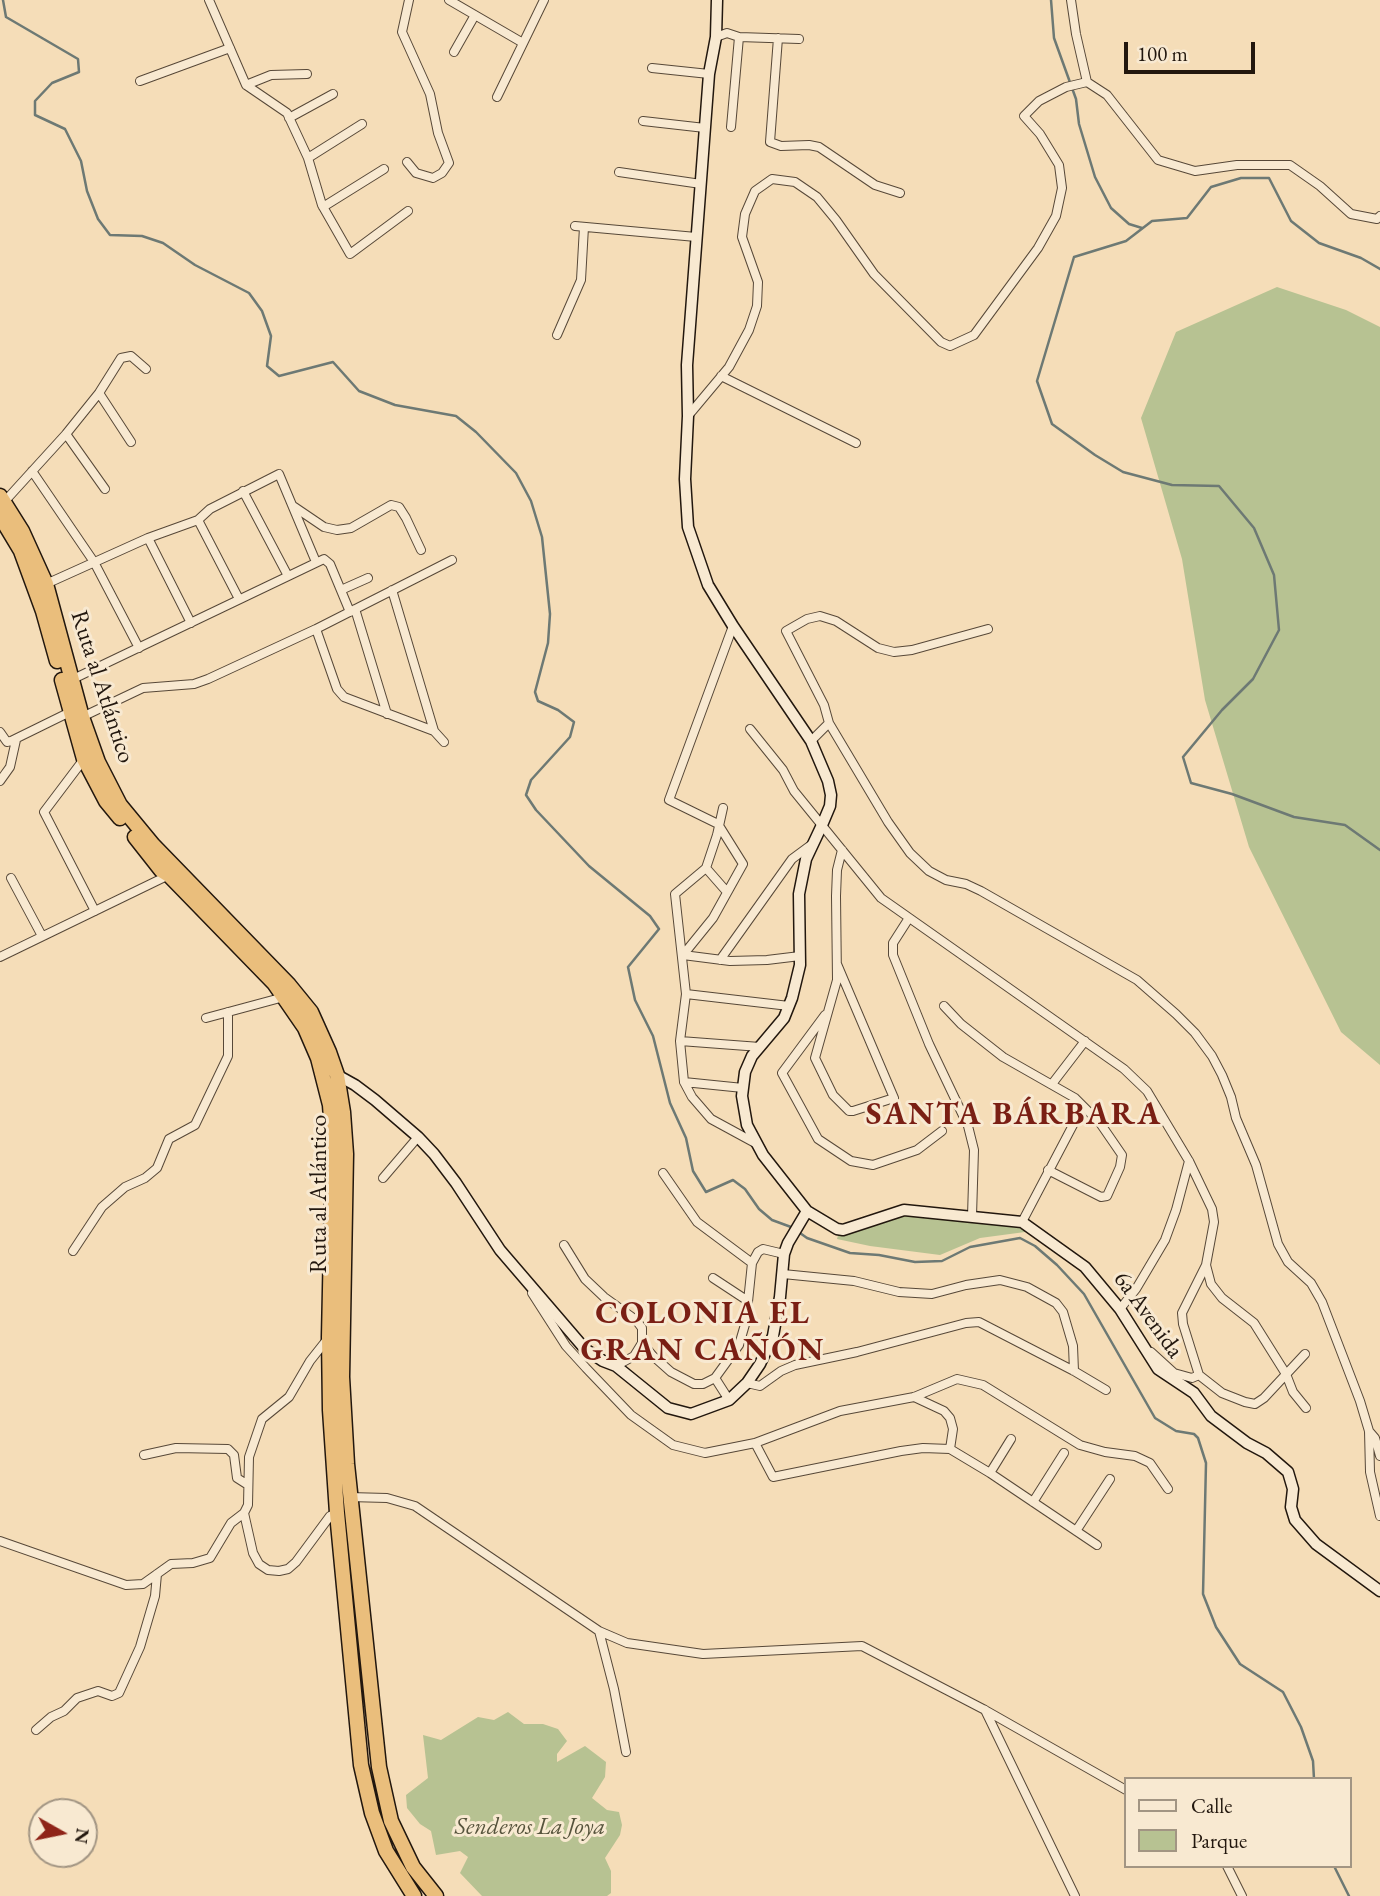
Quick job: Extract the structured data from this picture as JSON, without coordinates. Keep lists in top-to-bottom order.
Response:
{
  "streets": {
    "highway": ["Ruta al Atlántico"],
    "street": ["6a Avenida"]
  },
  "districts": ["SANTA BÁRBARA", "COLONIA EL GRAN CAÑÓN"],
  "parks": ["Senderos La Joya"],
  "legend": ["Calle", "Parque"],
  "scale_bar": "100 m",
  "north": "right"
}
